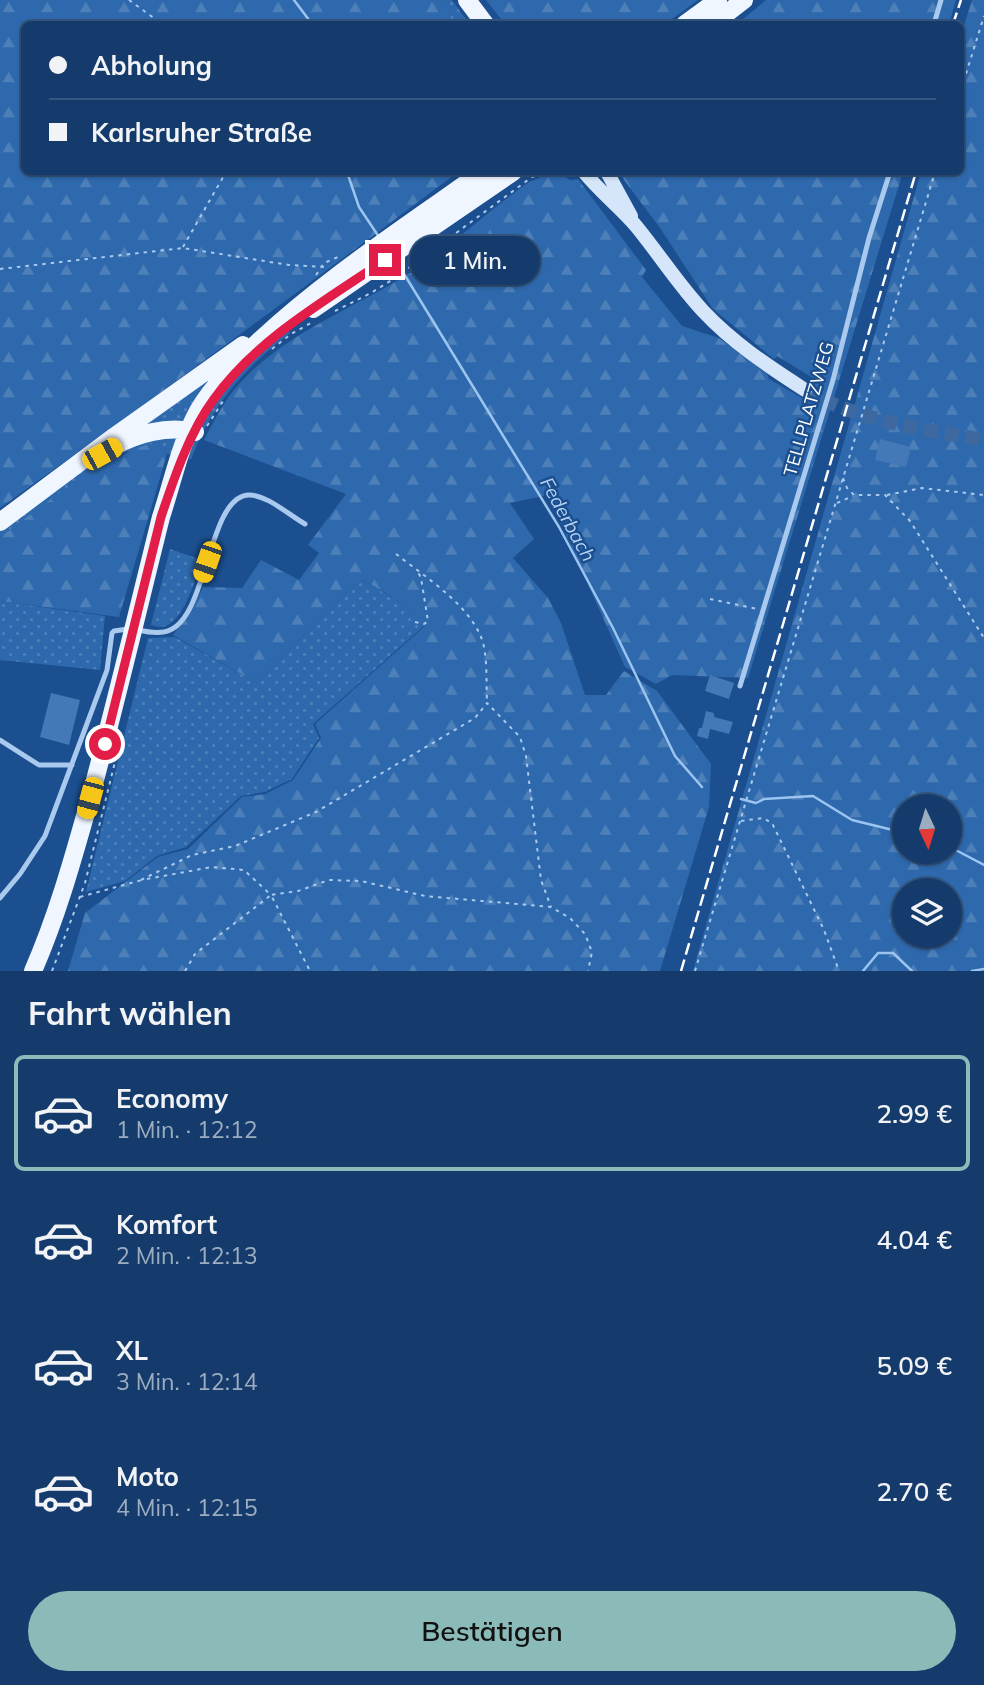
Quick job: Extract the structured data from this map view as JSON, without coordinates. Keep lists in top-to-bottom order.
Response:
{
  "streets": {
    "lane": ["TELLPLATZWEG"]
  },
  "water": ["Federbach"],
  "north": "bottom",
  "page": {
    "banner": ["Abholung", "Karlsruher Straße"],
    "bubble": "1 Min.",
    "heading": "Fahrt wählen",
    "list": [
      {
        "name": "Economy",
        "note": "1 Min. · 12:12",
        "value": "2.99 €"
      },
      {
        "name": "Komfort",
        "note": "2 Min. · 12:13",
        "value": "4.04 €"
      },
      {
        "name": "XL",
        "note": "3 Min. · 12:14",
        "value": "5.09 €"
      },
      {
        "name": "Moto",
        "note": "4 Min. · 12:15",
        "value": "2.70 €"
      }
    ],
    "buttons": "Bestätigen"
  }
}
